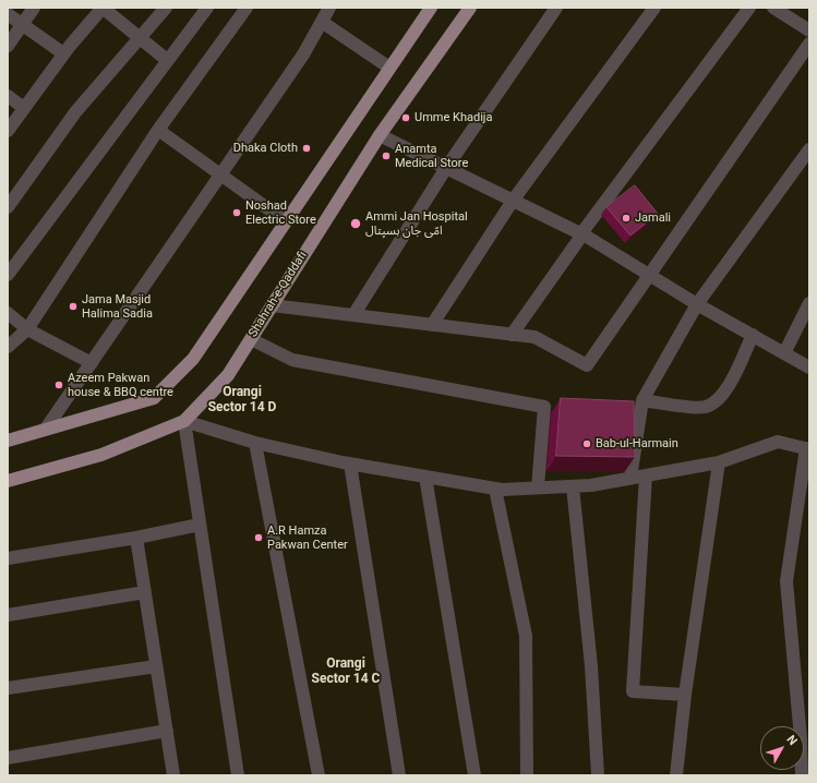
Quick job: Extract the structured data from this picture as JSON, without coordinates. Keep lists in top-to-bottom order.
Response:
{
  "streets": {
    "main road": ["Shahrah-e-Qaddafi"]
  },
  "districts": ["Orangi Sector 14 D", "Orangi Sector 14 C"],
  "places": [
    "Umme Khadija",
    "Dhaka Cloth",
    "Anamta Medical Store",
    "Noshad Electric Store",
    "Jamali",
    "Ammi Jan Hospital امّی جان ہسپتال",
    "Jama Masjid Halima Sadia",
    "Azeem Pakwan house & BBQ centre",
    "Bab-ul-Harmain",
    "A.R Hamza Pakwan Center"
  ],
  "north": "top right"
}
